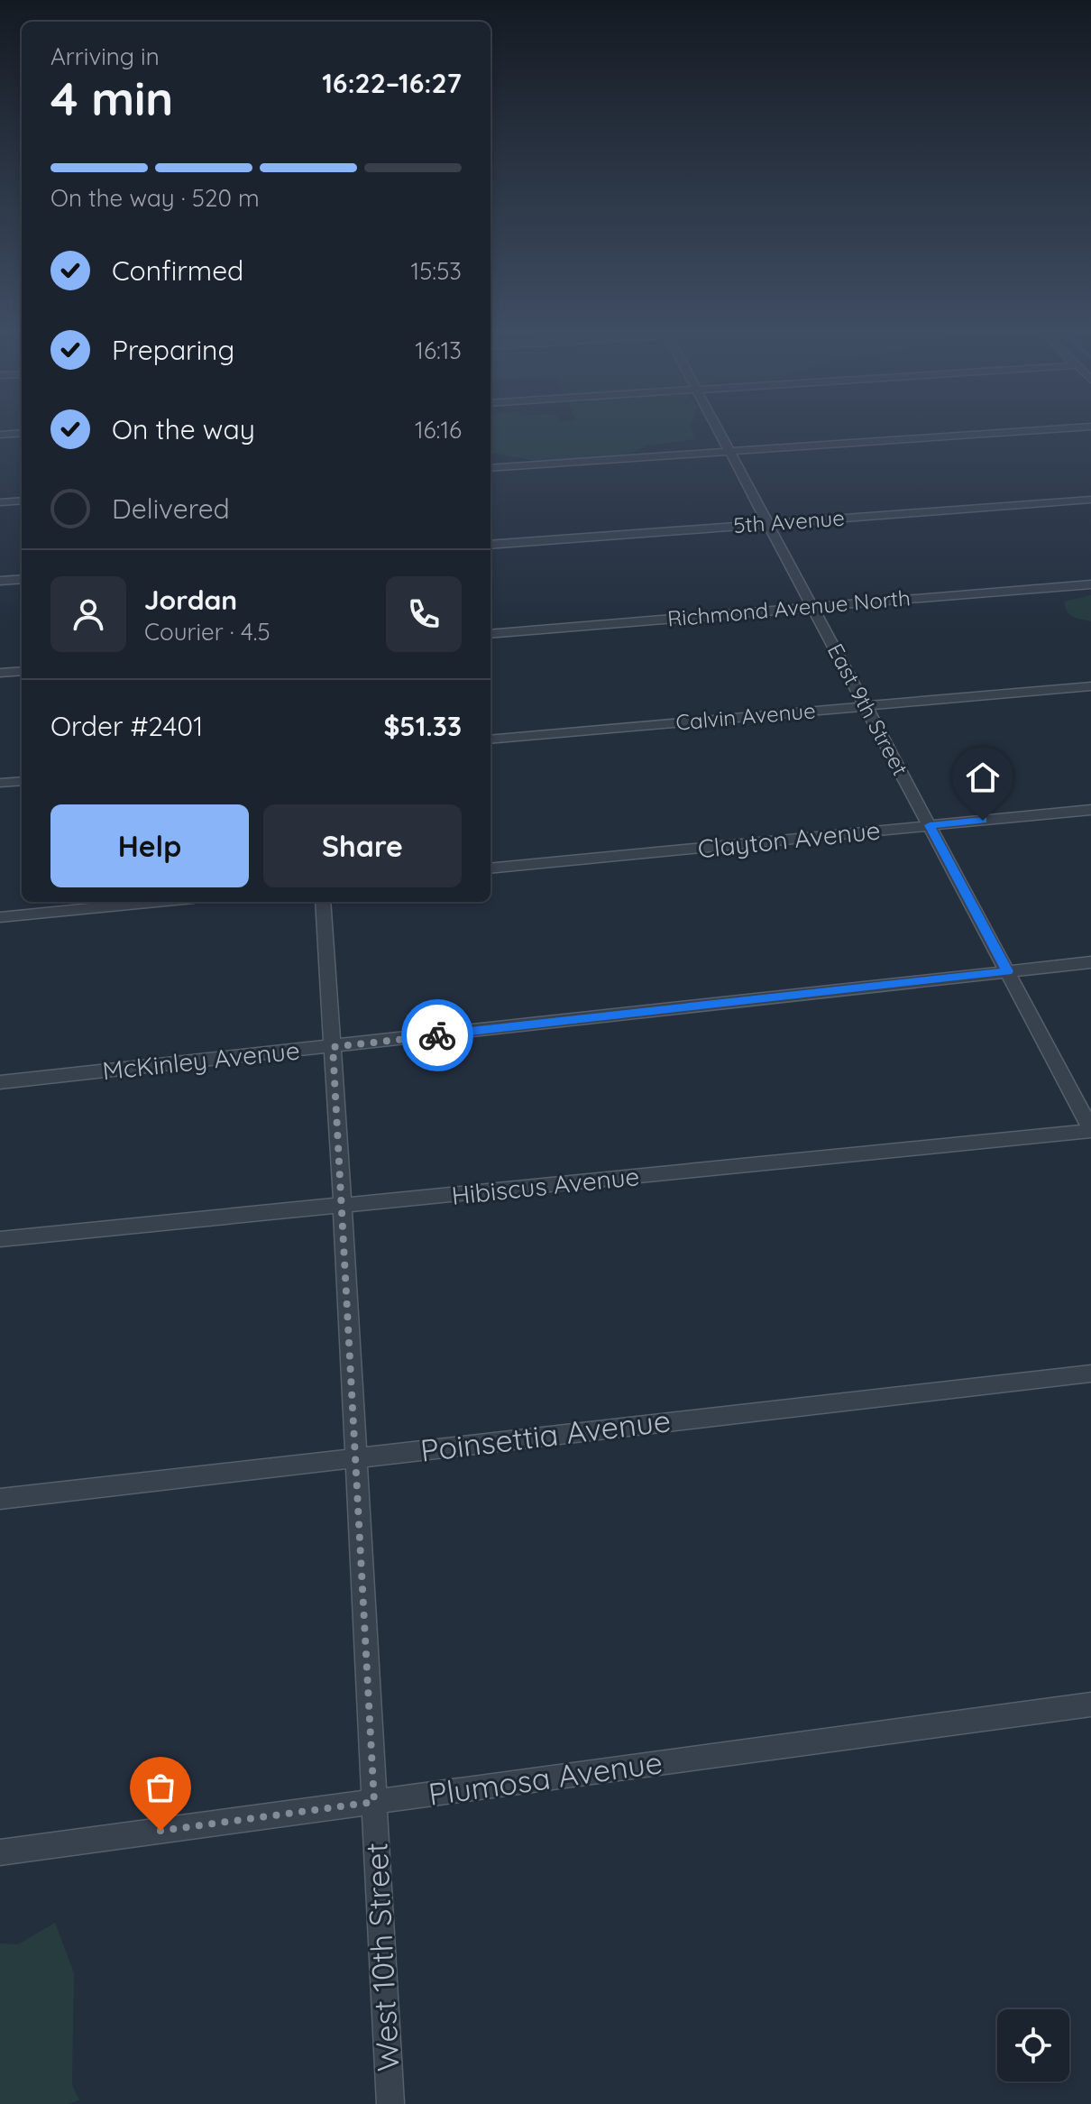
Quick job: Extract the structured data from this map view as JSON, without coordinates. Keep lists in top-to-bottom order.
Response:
{
  "streets": {
    "street": [
      "5th Avenue",
      "Richmond Avenue North",
      "East 9th Street",
      "Calvin Avenue",
      "Clayton Avenue",
      "McKinley Avenue",
      "Hibiscus Avenue",
      "Poinsettia Avenue",
      "Plumosa Avenue",
      "West 10th Street"
    ]
  },
  "crossings": [
    ["5th Avenue", "East 9th Street"],
    ["Richmond Avenue North", "East 9th Street"],
    ["East 9th Street", "Calvin Avenue"],
    ["East 9th Street", "Clayton Avenue"],
    ["East 9th Street", "McKinley Avenue"],
    ["East 9th Street", "Hibiscus Avenue"],
    ["McKinley Avenue", "West 10th Street"],
    ["Hibiscus Avenue", "West 10th Street"],
    ["Poinsettia Avenue", "West 10th Street"],
    ["Plumosa Avenue", "West 10th Street"]
  ],
  "page": {
    "heading": ["4 min", "Arriving in", "16:22–16:27"],
    "panel": [
      "Jordan",
      "Courier · 4.5",
      "Order #2401",
      "$51.33"
    ],
    "bar": "On the way · 520 m",
    "list": [
      ["Confirmed", "15:53"],
      ["Preparing", "16:13"],
      ["On the way", "16:16"],
      "Delivered"
    ],
    "buttons": ["Help", "Share"]
  }
}
